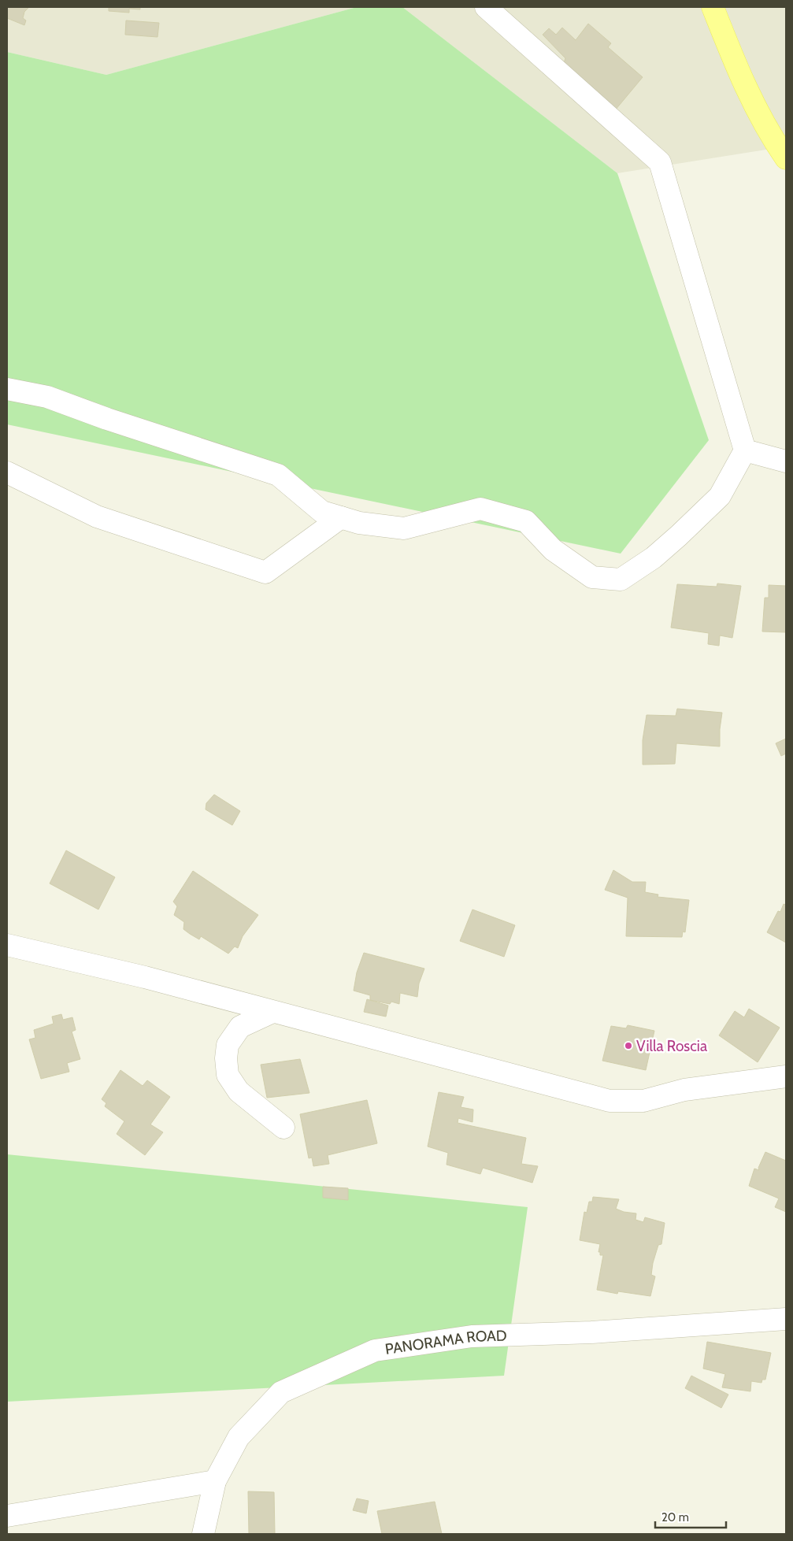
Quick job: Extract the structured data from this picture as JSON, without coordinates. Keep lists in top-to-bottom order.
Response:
{
  "streets": {
    "street": ["PANORAMA ROAD"]
  },
  "places": ["Villa Roscia"],
  "scale_bar": "20 m"
}
